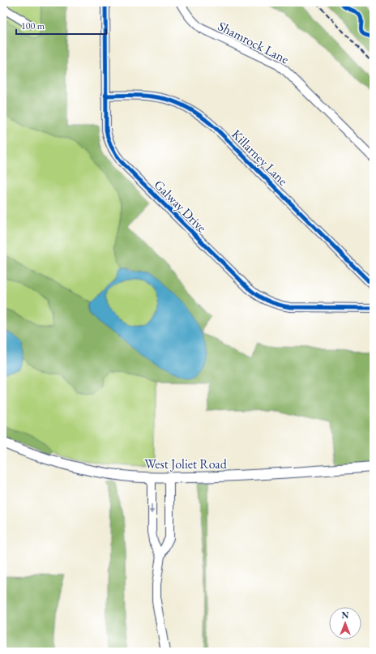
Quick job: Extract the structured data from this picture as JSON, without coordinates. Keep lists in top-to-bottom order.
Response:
{
  "streets": {
    "main road": ["West Joliet Road"],
    "street": ["Shamrock Lane", "Killarney Lane", "Galway Drive"]
  },
  "crossings": [
    ["Killarney Lane", "Galway Drive"]
  ],
  "scale_bar": "100 m",
  "north": "top"
}
